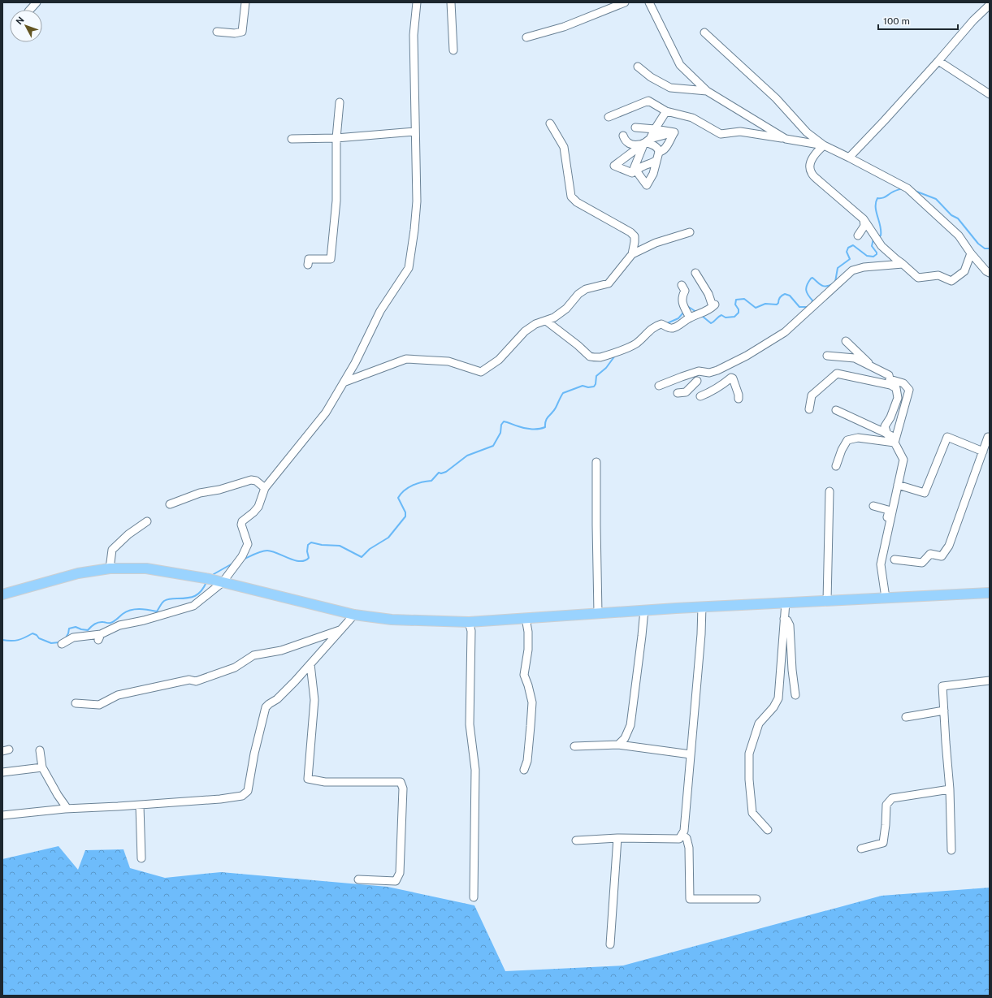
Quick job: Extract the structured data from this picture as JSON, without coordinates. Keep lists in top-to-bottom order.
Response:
{
  "scale_bar": "100 m",
  "north": "top left"
}
